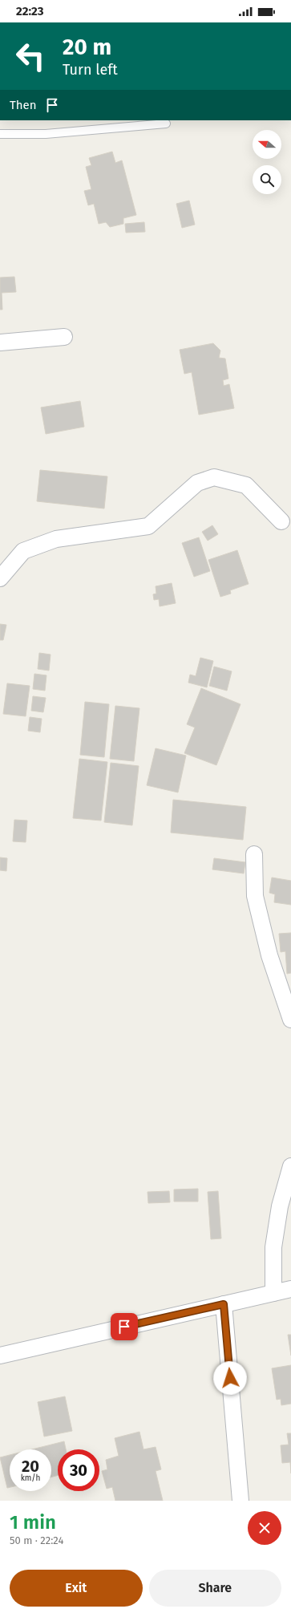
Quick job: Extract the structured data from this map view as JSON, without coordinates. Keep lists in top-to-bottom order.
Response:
{
  "north": "left",
  "page": {
    "status": "22:23",
    "turn": ["20 m", "Turn left"],
    "then": "Then",
    "speed": "20 km/h",
    "limit": "30",
    "heading": ["1 min", "50 m · 22:24"],
    "buttons": ["Exit", "Share"]
  }
}
